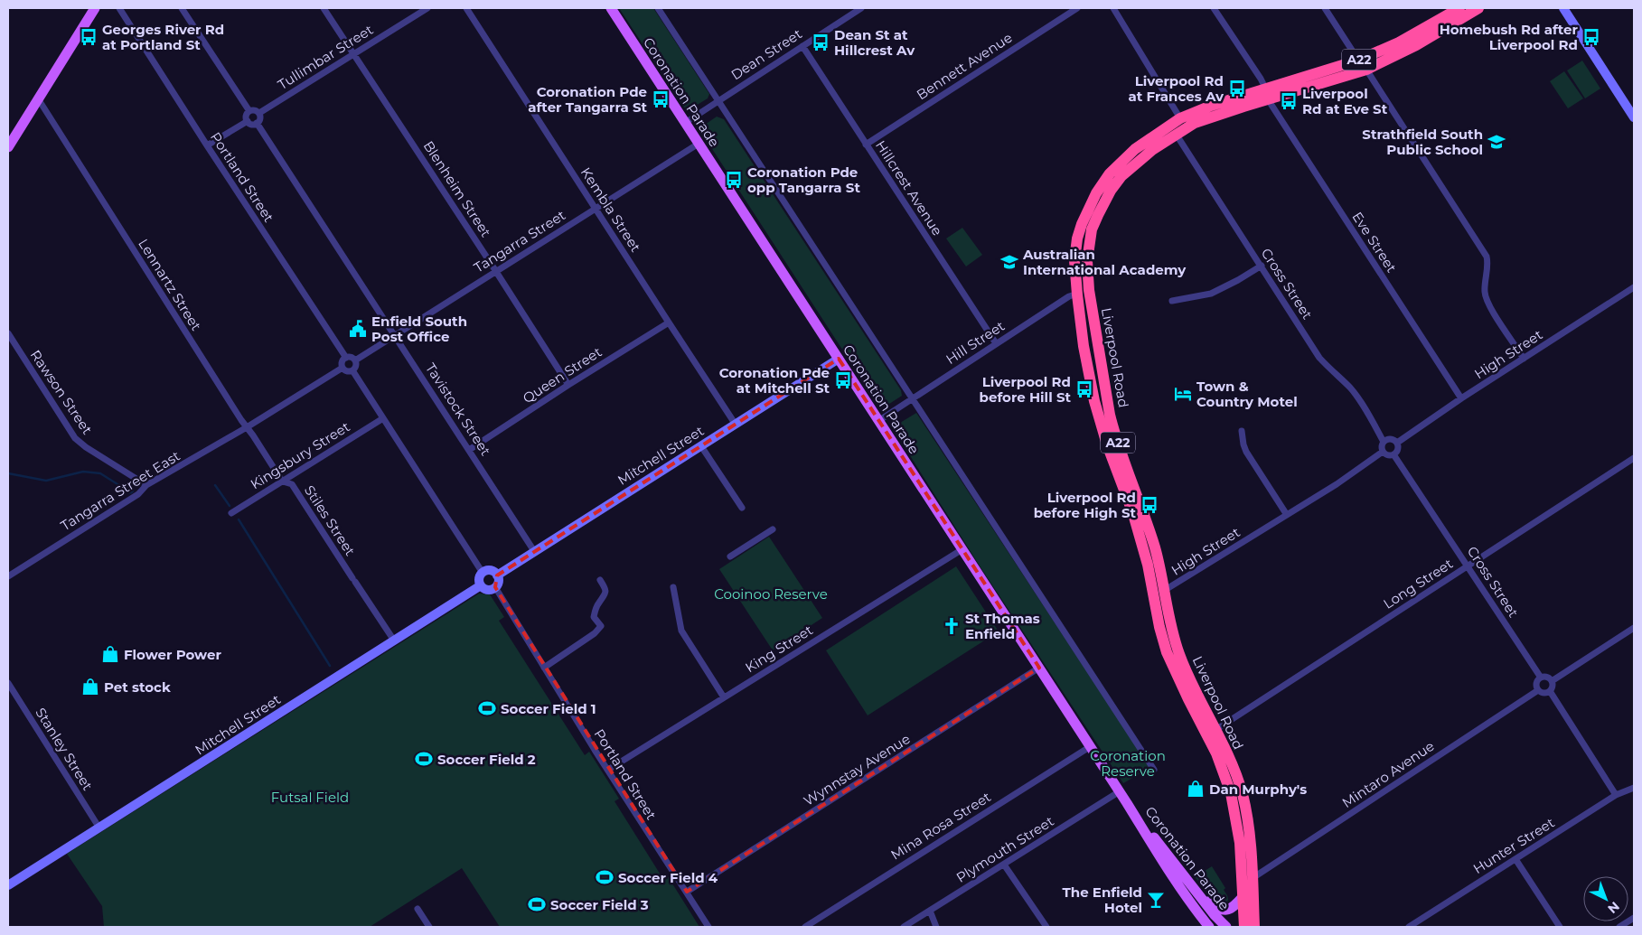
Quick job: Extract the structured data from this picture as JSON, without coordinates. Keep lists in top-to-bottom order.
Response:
{
  "streets": {
    "highway": ["A22", "Liverpool Road"],
    "main road": ["Coronation Parade"],
    "street": [
      "Dean Street",
      "Tullimbar Street",
      "Bennett Avenue",
      "Portland Street",
      "Hillcrest Avenue",
      "Blenheim Street",
      "Kembla Street",
      "Tangarra Street",
      "Eve Street",
      "Cross Street",
      "Lennartz Street",
      "Hill Street",
      "High Street",
      "Queen Street",
      "Rawson Street",
      "Tavistock Street",
      "Kingsbury Street",
      "Mitchell Street",
      "Tangarra Street East",
      "Stiles Street",
      "Long Street",
      "King Street",
      "Stanley Street",
      "Wynnstay Avenue",
      "Mintaro Avenue",
      "Mina Rosa Street",
      "Hunter Street",
      "Plymouth Street"
    ]
  },
  "crossings": [
    ["Dean Street", "Coronation Parade"],
    ["Dean Street", "Hillcrest Avenue"],
    ["Tullimbar Street", "Blenheim Street"],
    ["Tullimbar Street", "Tavistock Street"],
    ["Bennett Avenue", "Hillcrest Avenue"],
    ["Coronation Parade", "Tangarra Street"],
    ["Coronation Parade", "Hill Street"],
    ["Coronation Parade", "Mitchell Street"],
    ["Coronation Parade", "King Street"],
    ["Coronation Parade", "Wynnstay Avenue"],
    ["Coronation Parade", "Mina Rosa Street"],
    ["Coronation Parade", "Plymouth Street"],
    ["Portland Street", "Tangarra Street"],
    ["Portland Street", "Mitchell Street"],
    ["Portland Street", "King Street"],
    ["Portland Street", "Wynnstay Avenue"],
    ["Hillcrest Avenue", "Hill Street"],
    ["Blenheim Street", "Tangarra Street"],
    ["Blenheim Street", "Queen Street"],
    ["Kembla Street", "Tangarra Street"],
    ["Kembla Street", "Queen Street"],
    ["Kembla Street", "Mitchell Street"],
    ["Tangarra Street", "Tavistock Street"],
    ["Eve Street", "High Street"],
    ["Eve Street", "Liverpool Road"],
    ["Cross Street", "High Street"],
    ["Cross Street", "Liverpool Road"],
    ["Cross Street", "Long Street"],
    ["Cross Street", "Mintaro Avenue"],
    ["Lennartz Street", "Kingsbury Street"],
    ["Lennartz Street", "Tangarra Street East"],
    ["Lennartz Street", "Stiles Street"],
    ["Hill Street", "Liverpool Road"],
    ["High Street", "Liverpool Road"],
    ["Liverpool Road", "Long Street"],
    ["Liverpool Road", "Mintaro Avenue"],
    ["Queen Street", "Tavistock Street"],
    ["Rawson Street", "Tangarra Street East"],
    ["Tavistock Street", "Mitchell Street"],
    ["Kingsbury Street", "Stiles Street"],
    ["Mitchell Street", "Stiles Street"],
    ["Mitchell Street", "Stanley Street"]
  ],
  "parks": ["Cooinoo Reserve", "Coronation Reserve", "Futsal Field"],
  "places": {
    "bus stop": [
      "Georges River Rd at Portland St",
      "Homebush Rd after Liverpool Rd",
      "Dean St at Hillcrest Av",
      "Liverpool Rd at Frances Av",
      "Coronation Pde after Tangarra St",
      "Liverpool Rd at Eve St",
      "Coronation Pde opp Tangarra St",
      "Coronation Pde at Mitchell St",
      "Liverpool Rd before Hill St",
      "Liverpool Rd before High St"
    ],
    "school or university": ["Strathfield South Public School", "Australian International Academy"],
    "public building": ["Enfield South Post Office"],
    "hotel": ["Town & Country Motel"],
    "church": ["St Thomas Enfield"],
    "shop": ["Flower Power", "Pet stock", "Dan Murphy's"],
    "sports": [
      "Soccer Field 1",
      "Soccer Field 2",
      "Soccer Field 4",
      "Soccer Field 3"
    ],
    "bar": ["The Enfield Hotel"]
  },
  "north": "bottom right"
}
